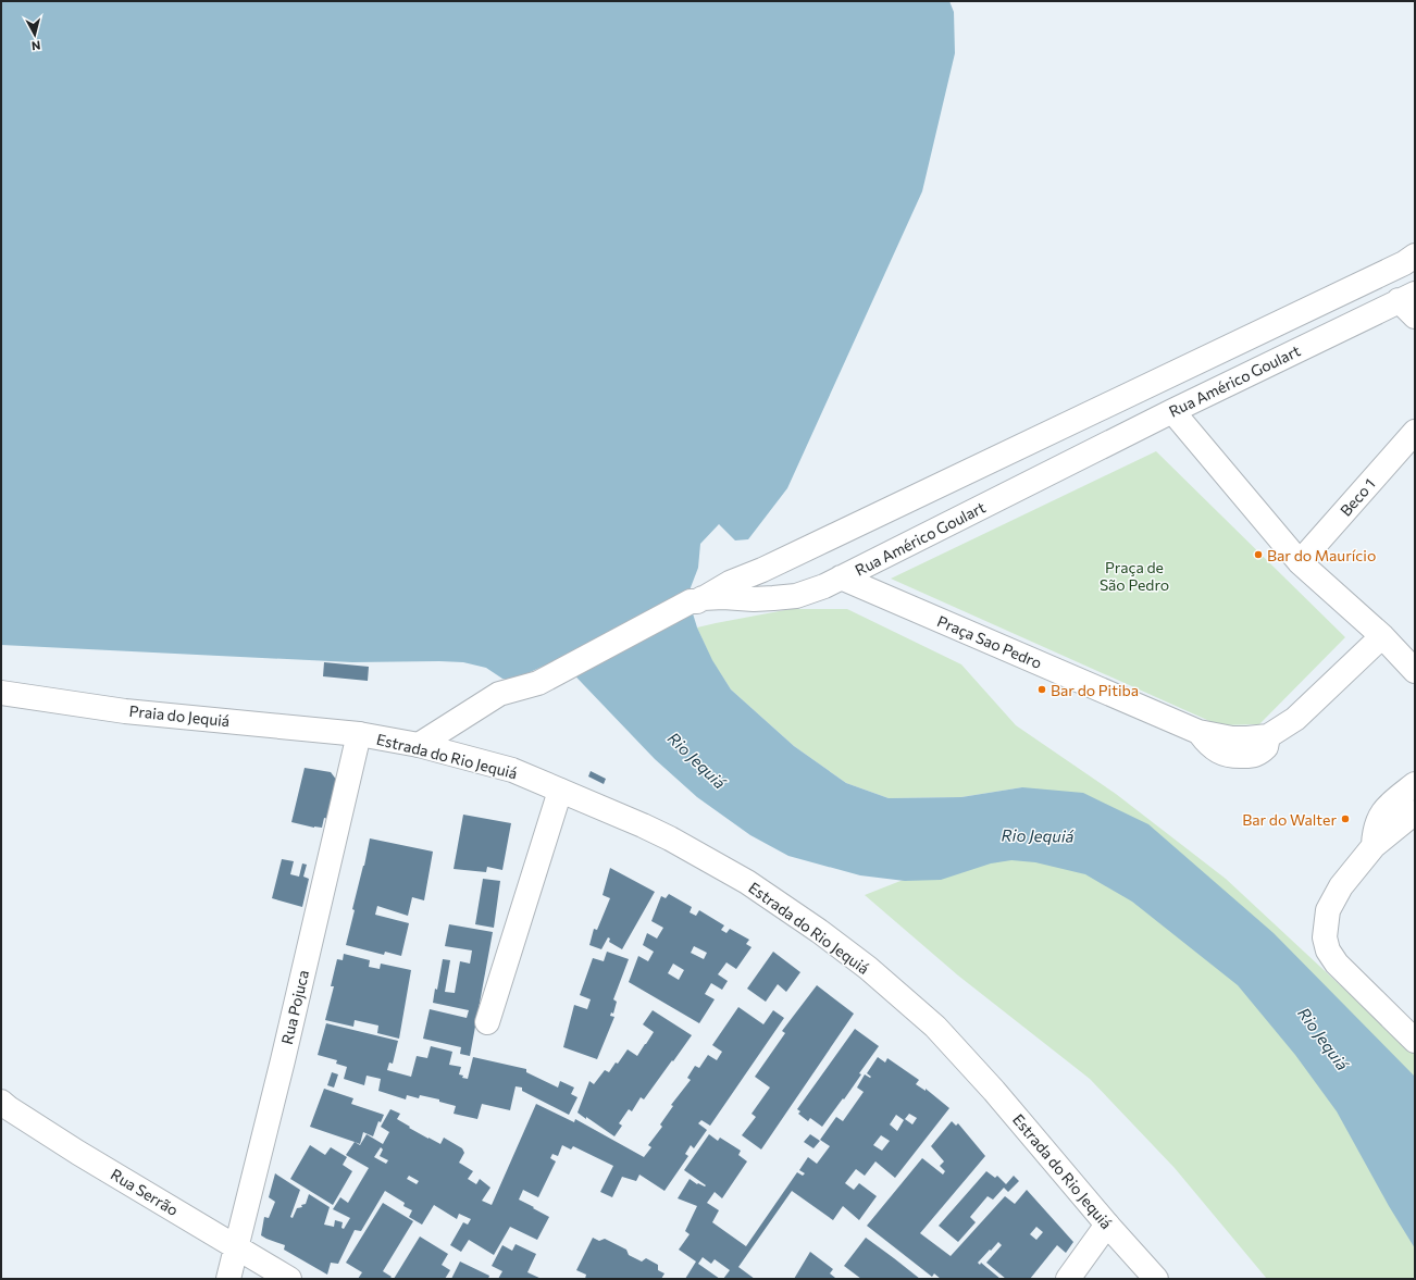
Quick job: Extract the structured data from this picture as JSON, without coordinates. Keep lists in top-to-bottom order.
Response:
{
  "streets": {
    "street": [
      "Rua Américo Goulart",
      "Beco 1",
      "Praça Sao Pedro",
      "Praia do Jequiá",
      "Estrada do Rio Jequiá",
      "Rua Pojuca",
      "Rua Serrão"
    ]
  },
  "crossings": [
    ["Rua Américo Goulart", "Praça Sao Pedro"],
    ["Rua Américo Goulart", "Estrada do Rio Jequiá"],
    ["Praia do Jequiá", "Estrada do Rio Jequiá"],
    ["Praia do Jequiá", "Rua Pojuca"],
    ["Estrada do Rio Jequiá", "Rua Pojuca"],
    ["Rua Pojuca", "Rua Serrão"]
  ],
  "water": ["Rio Jequiá"],
  "parks": ["Praça de São Pedro"],
  "places": ["Bar do Maurício", "Bar do Pitiba", "Bar do Walter"],
  "north": "bottom"
}
